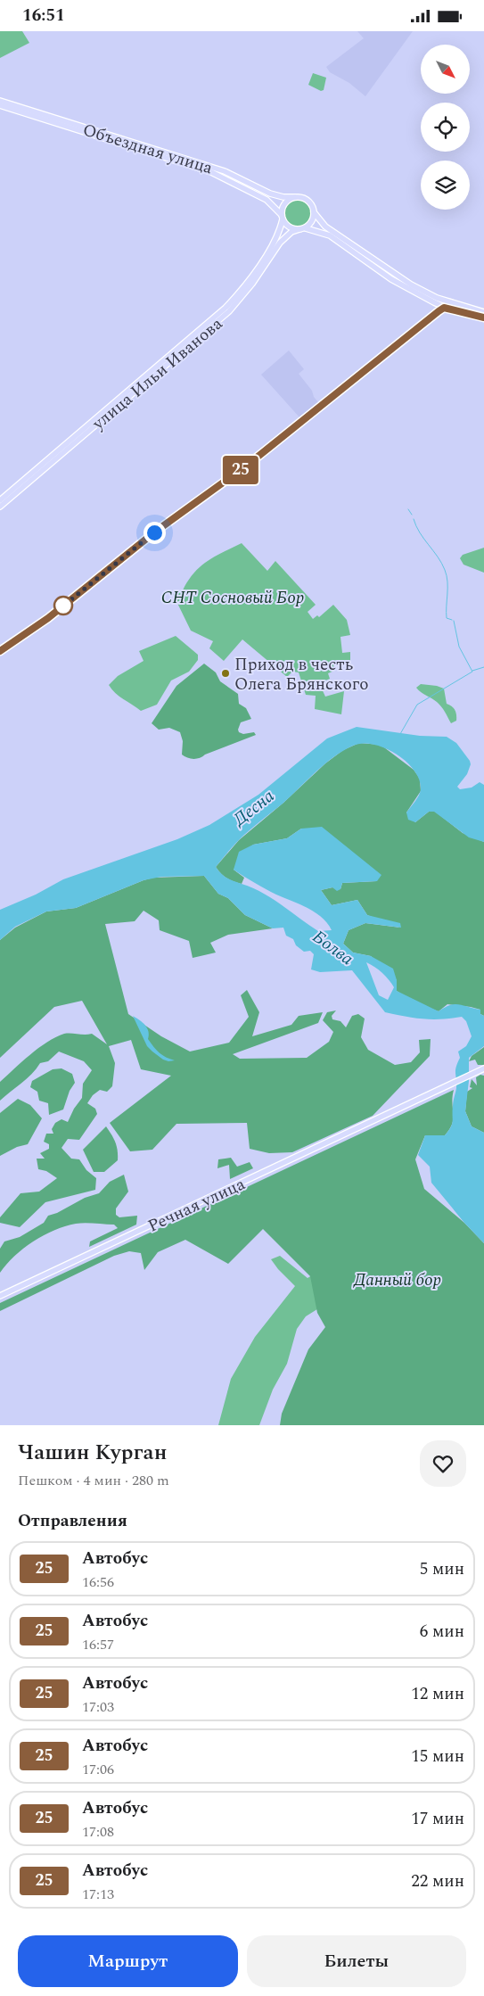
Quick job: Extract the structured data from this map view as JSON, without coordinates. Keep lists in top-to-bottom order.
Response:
{
  "streets": {
    "main road": ["Объездная улица", "улица Ильи Иванова", "Речная улица"]
  },
  "crossings": [
    ["Объездная улица", "улица Ильи Иванова"]
  ],
  "water": ["Десна", "Болва"],
  "parks": ["СНТ Сосновый Бор", "Данный бор"],
  "places": ["Приход в честь Олега Брянского"],
  "lines": ["bus line 25"],
  "north": "bottom right",
  "page": {
    "status": "16:51",
    "on_map": "25",
    "heading": [
      ["Чашин Курган", "Пешком · 4 мин · 280 m"],
      "Отправления"
    ],
    "list": [
      {
        "mark": "25",
        "name": "Автобус",
        "note": "16:56",
        "value": "5 мин"
      },
      {
        "mark": "25",
        "name": "Автобус",
        "note": "16:57",
        "value": "6 мин"
      },
      {
        "mark": "25",
        "name": "Автобус",
        "note": "17:03",
        "value": "12 мин"
      },
      {
        "mark": "25",
        "name": "Автобус",
        "note": "17:06",
        "value": "15 мин"
      },
      {
        "mark": "25",
        "name": "Автобус",
        "note": "17:08",
        "value": "17 мин"
      },
      {
        "mark": "25",
        "name": "Автобус",
        "note": "17:13",
        "value": "22 мин"
      }
    ],
    "buttons": ["Маршрут", "Билеты"]
  }
}
